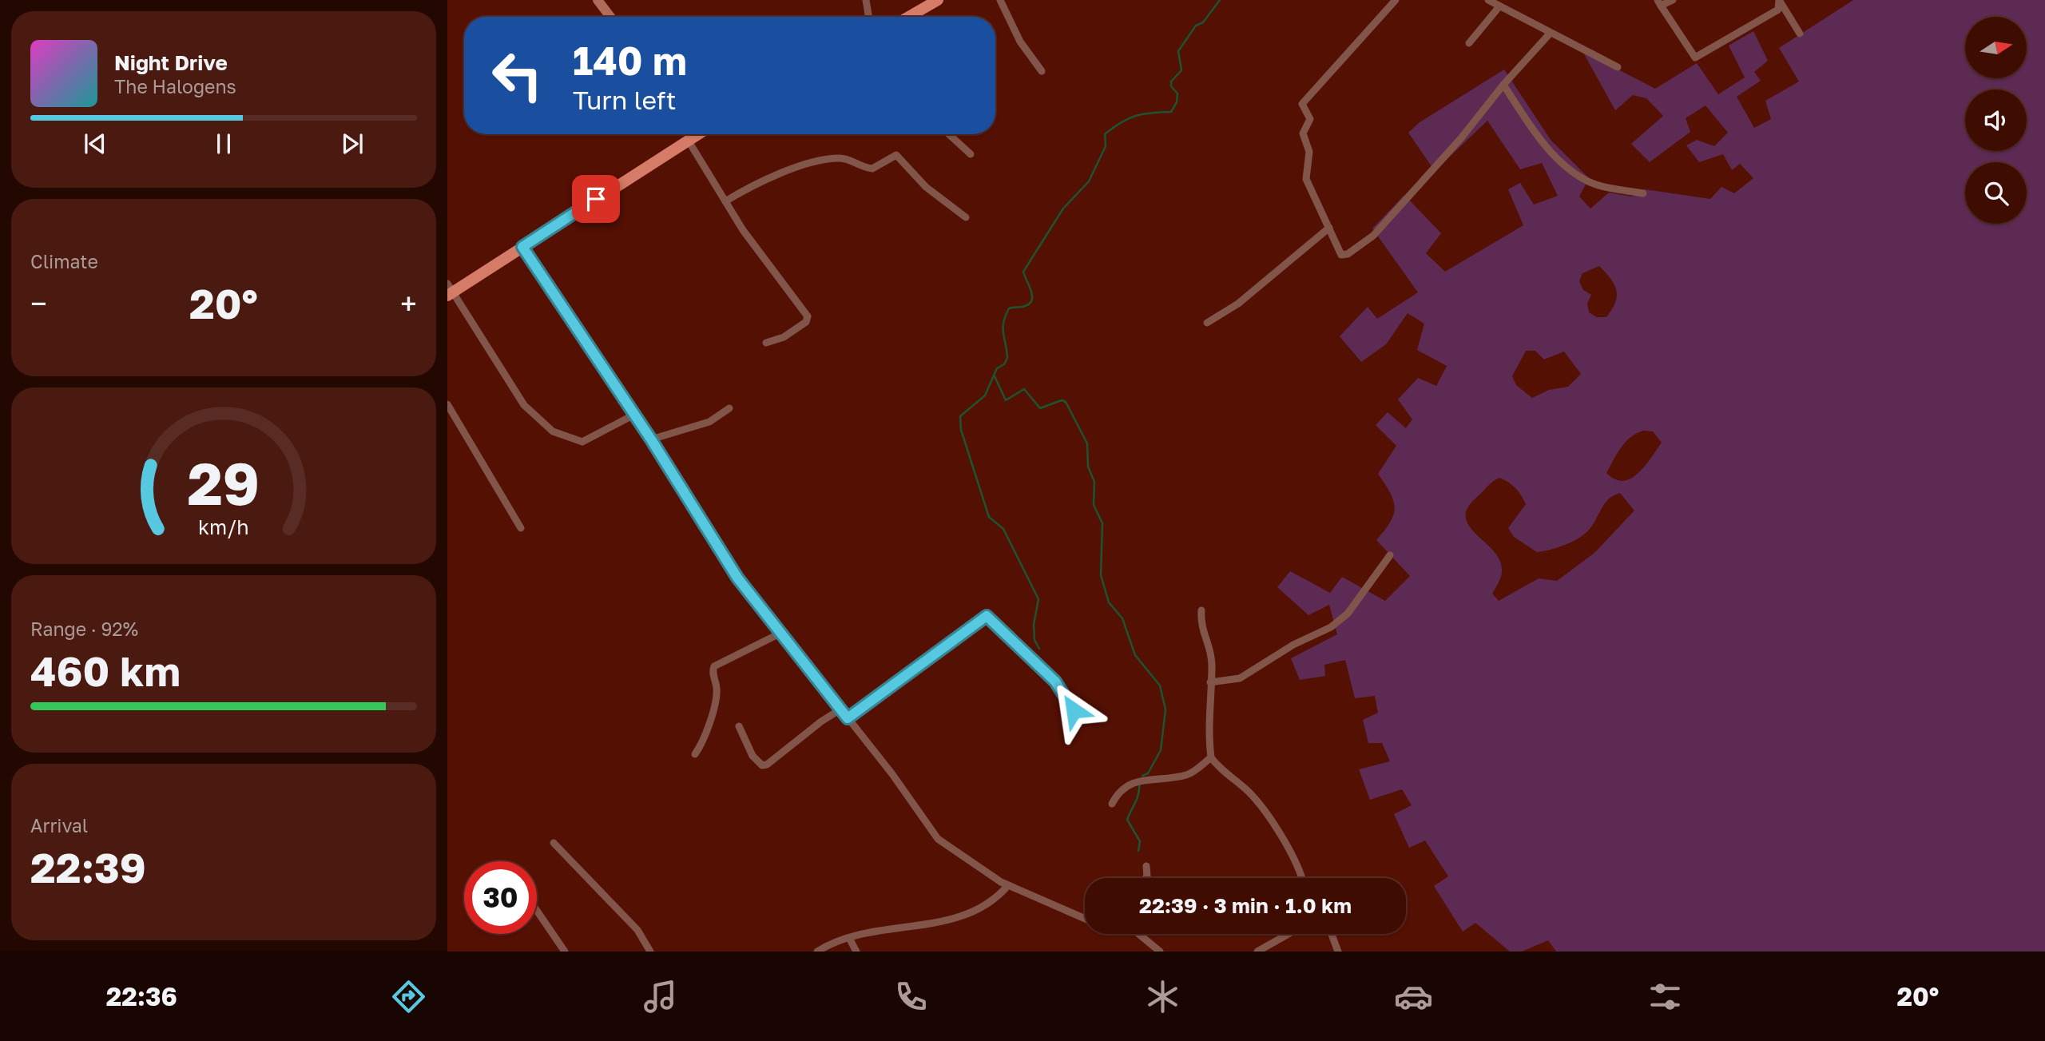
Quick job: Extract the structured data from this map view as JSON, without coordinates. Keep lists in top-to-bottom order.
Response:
{
  "north": "right",
  "page": {
    "turn": ["140 m", "Turn left"],
    "song": ["Night Drive", "The Halogens"],
    "tile": [
      "Climate",
      ["Range · 92%", "460 km"],
      ["Arrival", "22:39"]
    ],
    "heat": ["−", "20°", "+"],
    "limit": "30",
    "trip": "22:39 · 3 min · 1.0 km",
    "tabs": ["22:36", "20°"],
    "gauge": ["29", "km/h"]
  }
}
